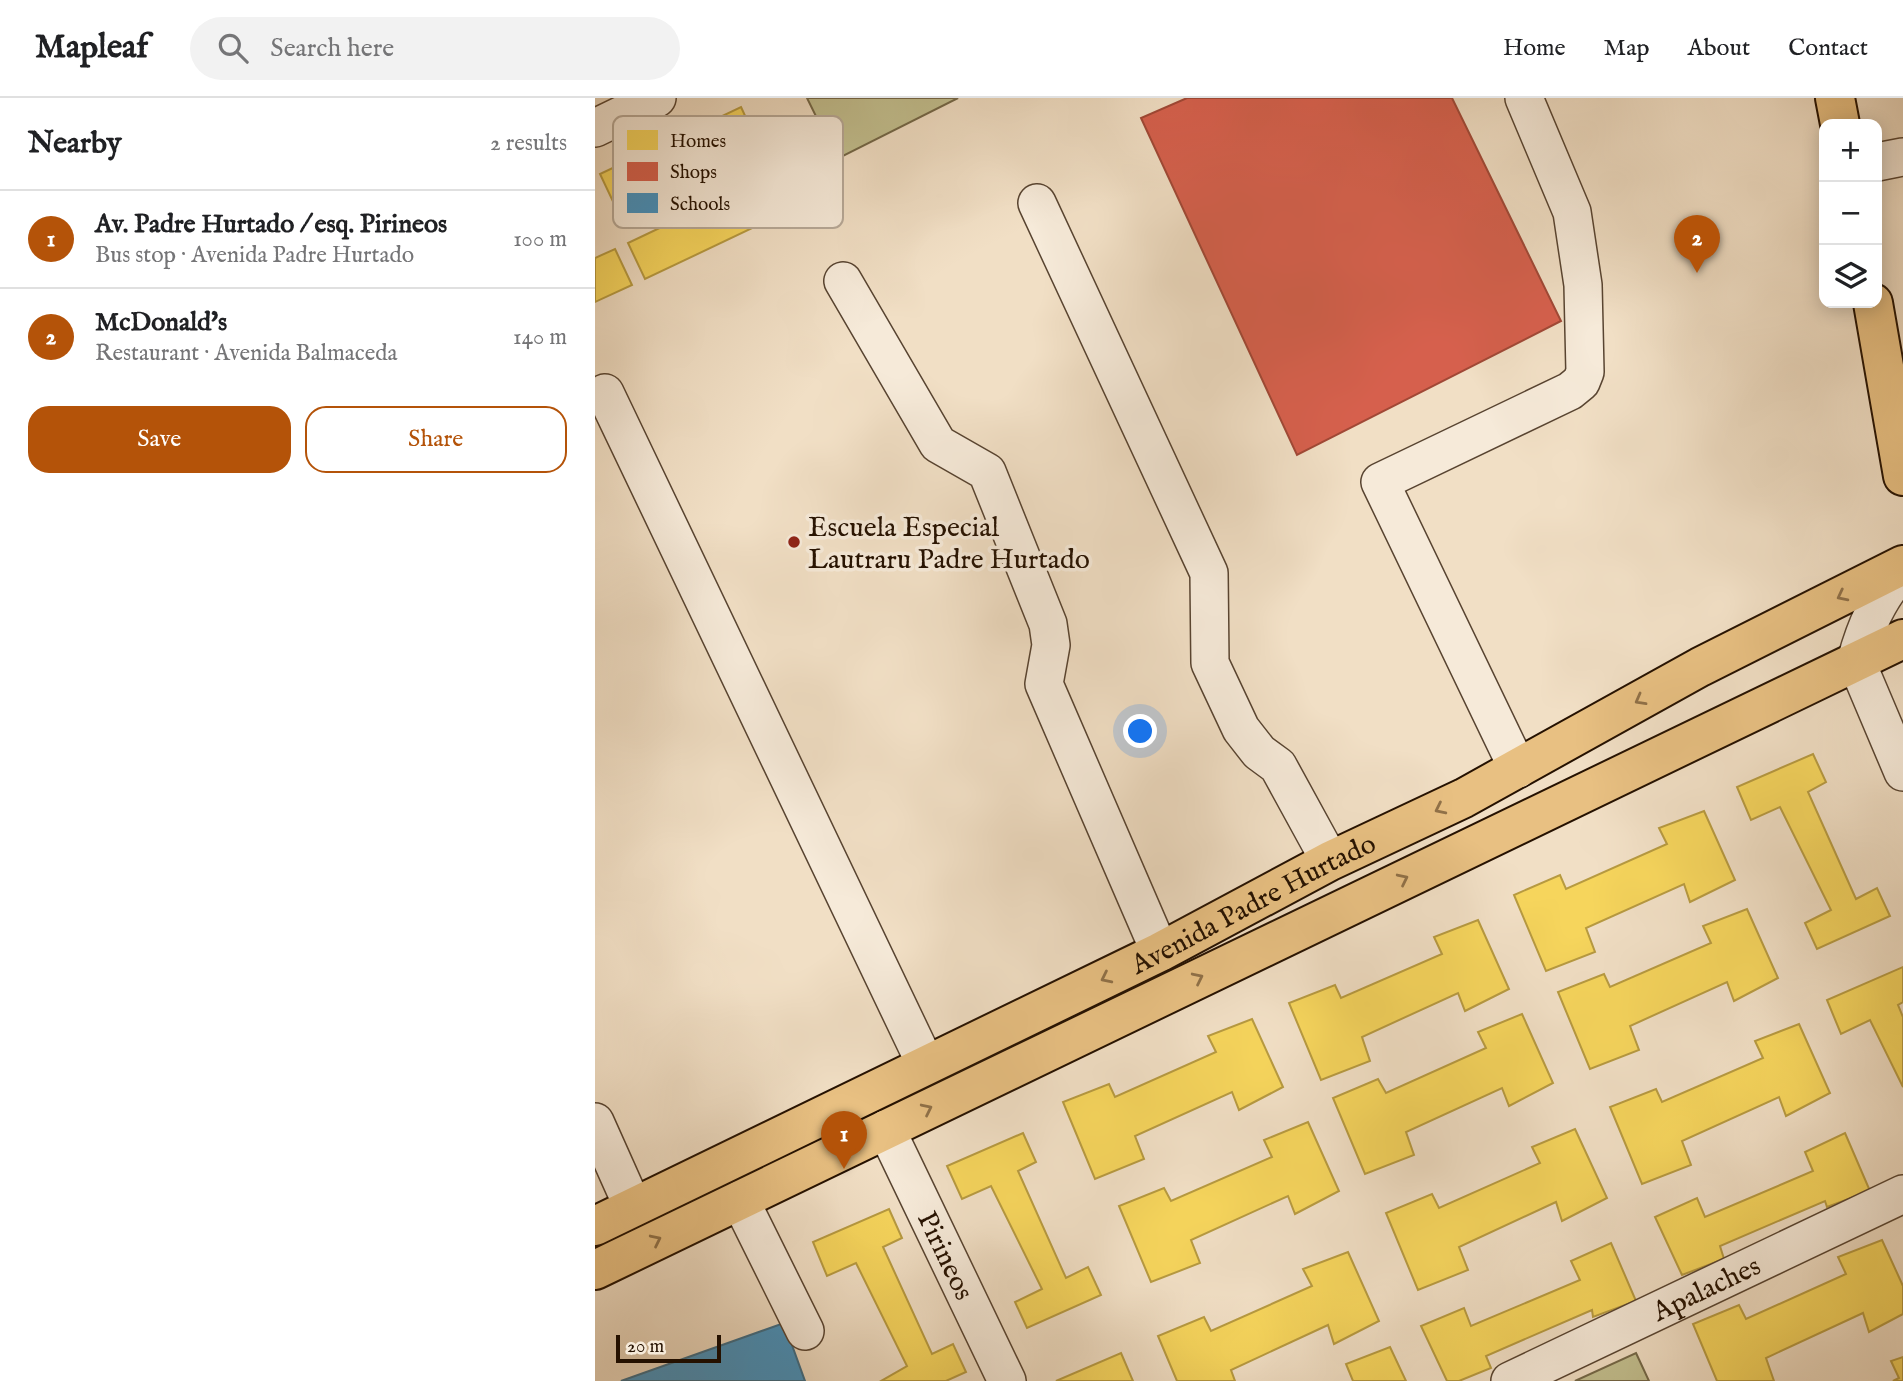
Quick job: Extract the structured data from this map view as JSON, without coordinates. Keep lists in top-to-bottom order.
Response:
{
  "streets": {
    "main road": ["Avenida Padre Hurtado"],
    "street": ["Pirineos", "Apalaches"]
  },
  "crossings": [
    ["Avenida Padre Hurtado", "Pirineos"]
  ],
  "places": ["Escuela Especial Lautraru Padre Hurtado"],
  "legend": ["Homes", "Shops", "Schools"],
  "scale_bar": "20 m",
  "page": {
    "header": "Mapleaf",
    "search": "Search here",
    "nav": [
      "Home",
      "Map",
      "About",
      "Contact"
    ],
    "heading": ["Nearby", "2 results"],
    "map_buttons": ["+", "−"],
    "list": [
      {
        "mark": "1",
        "name": "Av. Padre Hurtado / esq. Pirineos",
        "note": "Bus stop · Avenida Padre Hurtado",
        "value": "100 m"
      },
      {
        "mark": "2",
        "name": "McDonald's",
        "note": "Restaurant · Avenida Balmaceda",
        "value": "140 m"
      }
    ],
    "pins": ["2", "1"],
    "buttons": ["Save", "Share"],
    "scale": "20 m"
  }
}
